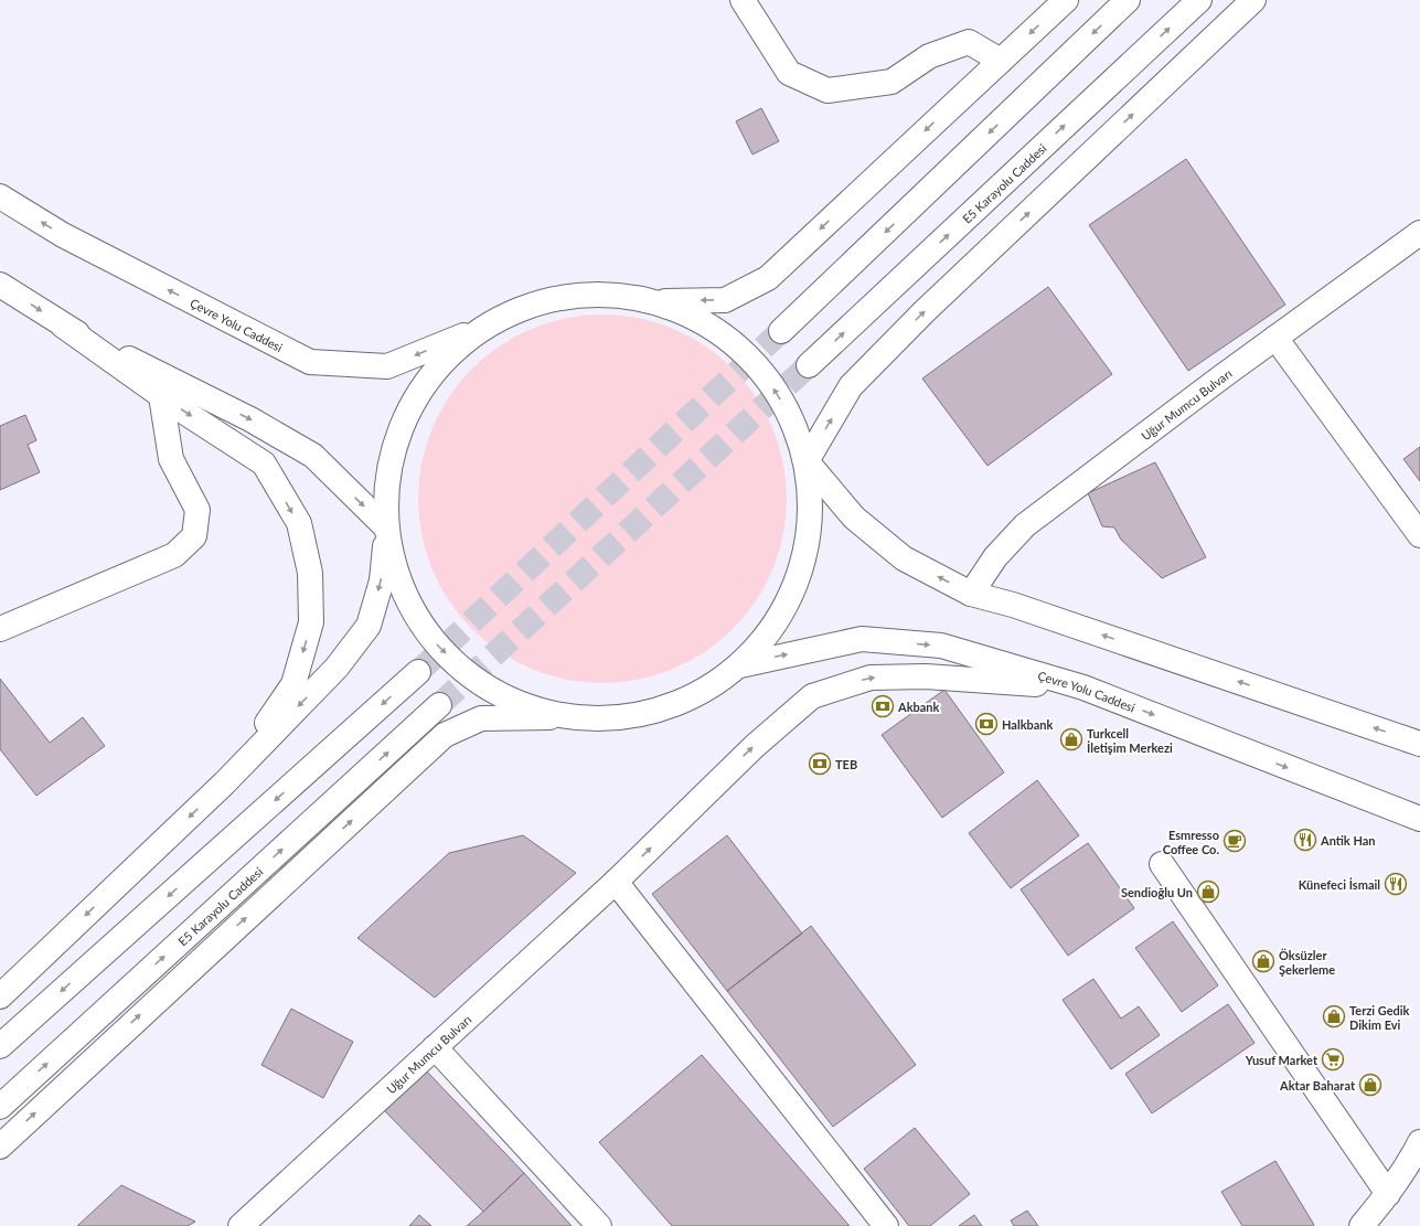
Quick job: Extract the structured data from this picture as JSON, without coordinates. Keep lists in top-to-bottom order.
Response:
{
  "streets": {
    "main road": ["E5 Karayolu Caddesi", "Çevre Yolu Caddesi", "Uğur Mumcu Bulvarı"]
  },
  "crossings": [
    ["Çevre Yolu Caddesi", "Uğur Mumcu Bulvarı"]
  ],
  "places": {
    "bank": ["Akbank", "Halkbank", "TEB"],
    "shop": [
      "Turkcell İletişim Merkezi",
      "Sendioğlu Un",
      "Öksüzler Şekerleme",
      "Terzi Gedik Dikim Evi",
      "Aktar Baharat"
    ],
    "restaurant": ["Antik Han", "Künefeci İsmail"],
    "cafe": ["Esmresso Coffee Co."],
    "supermarket": ["Yusuf Market"]
  }
}
